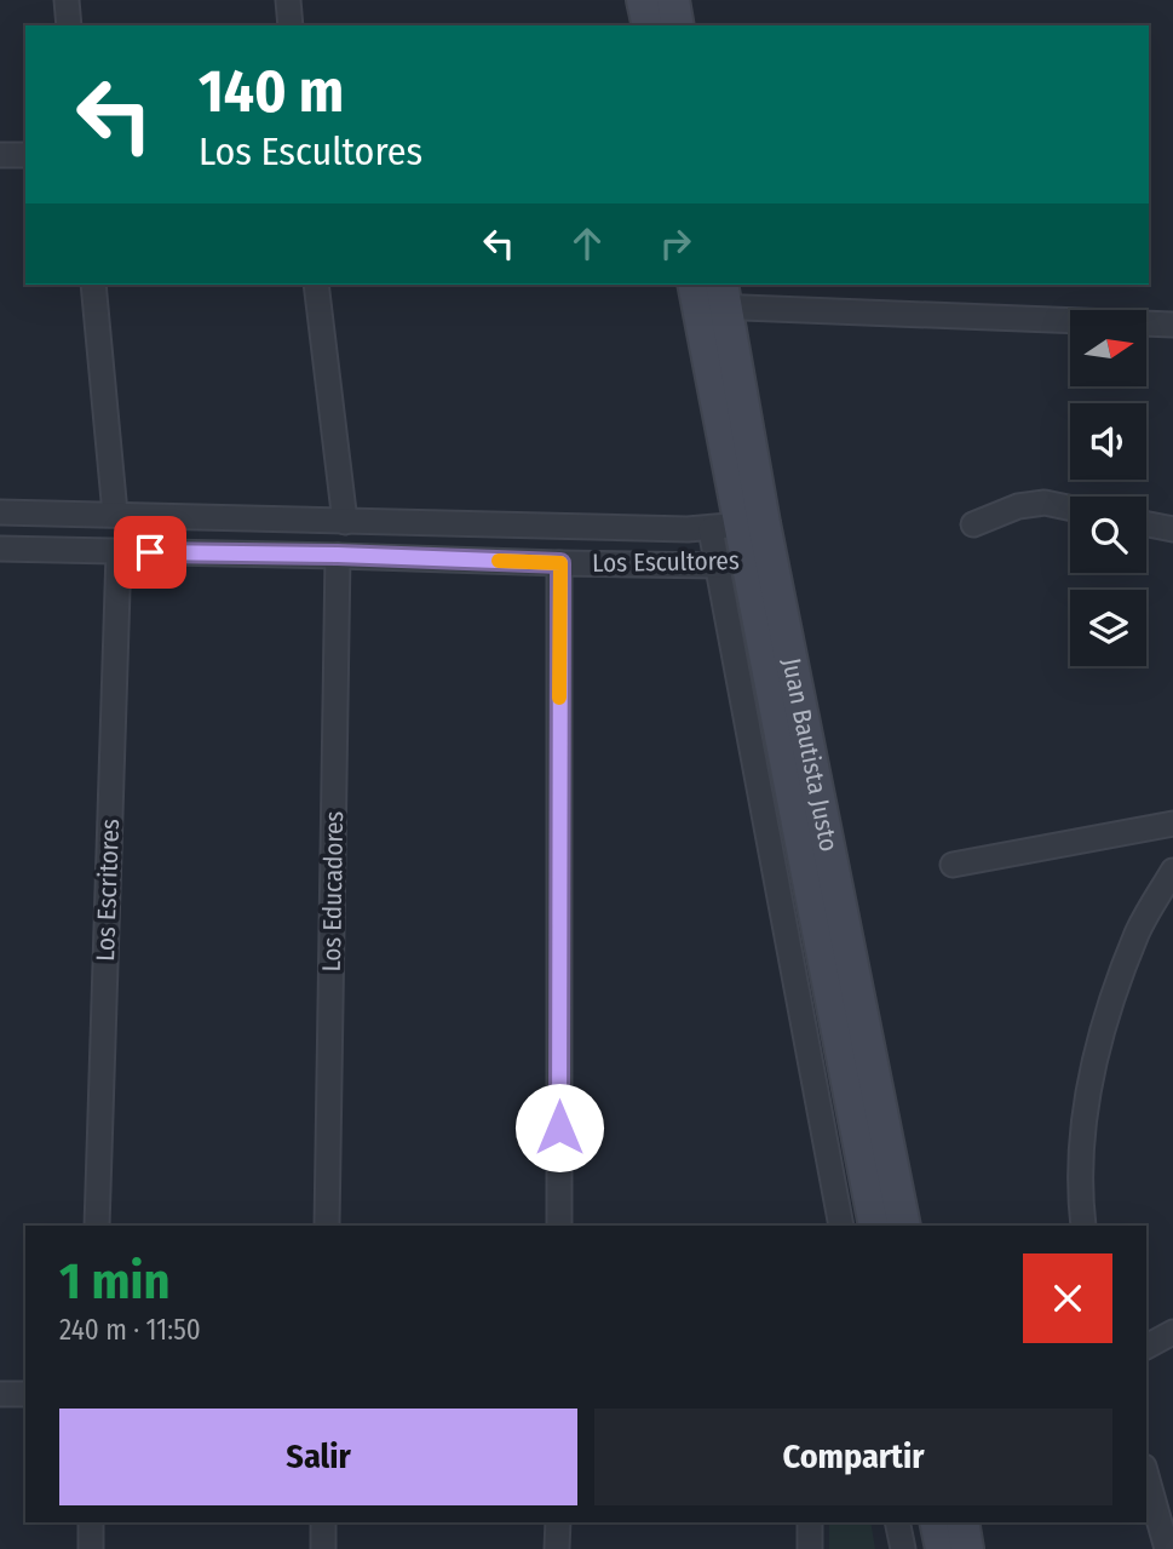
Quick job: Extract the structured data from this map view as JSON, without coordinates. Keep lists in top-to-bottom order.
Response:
{
  "streets": {
    "street": [
      "Los Escultores",
      "Juan Bautista Justo",
      "Los Escritores",
      "Los Educadores"
    ]
  },
  "crossings": [
    ["Los Escultores", "Juan Bautista Justo"],
    ["Los Escultores", "Los Escritores"],
    ["Los Escultores", "Los Educadores"]
  ],
  "north": "right",
  "page": {
    "turn": ["140 m", "Los Escultores"],
    "heading": ["1 min", "240 m · 11:50"],
    "buttons": ["Salir", "Compartir"]
  }
}
